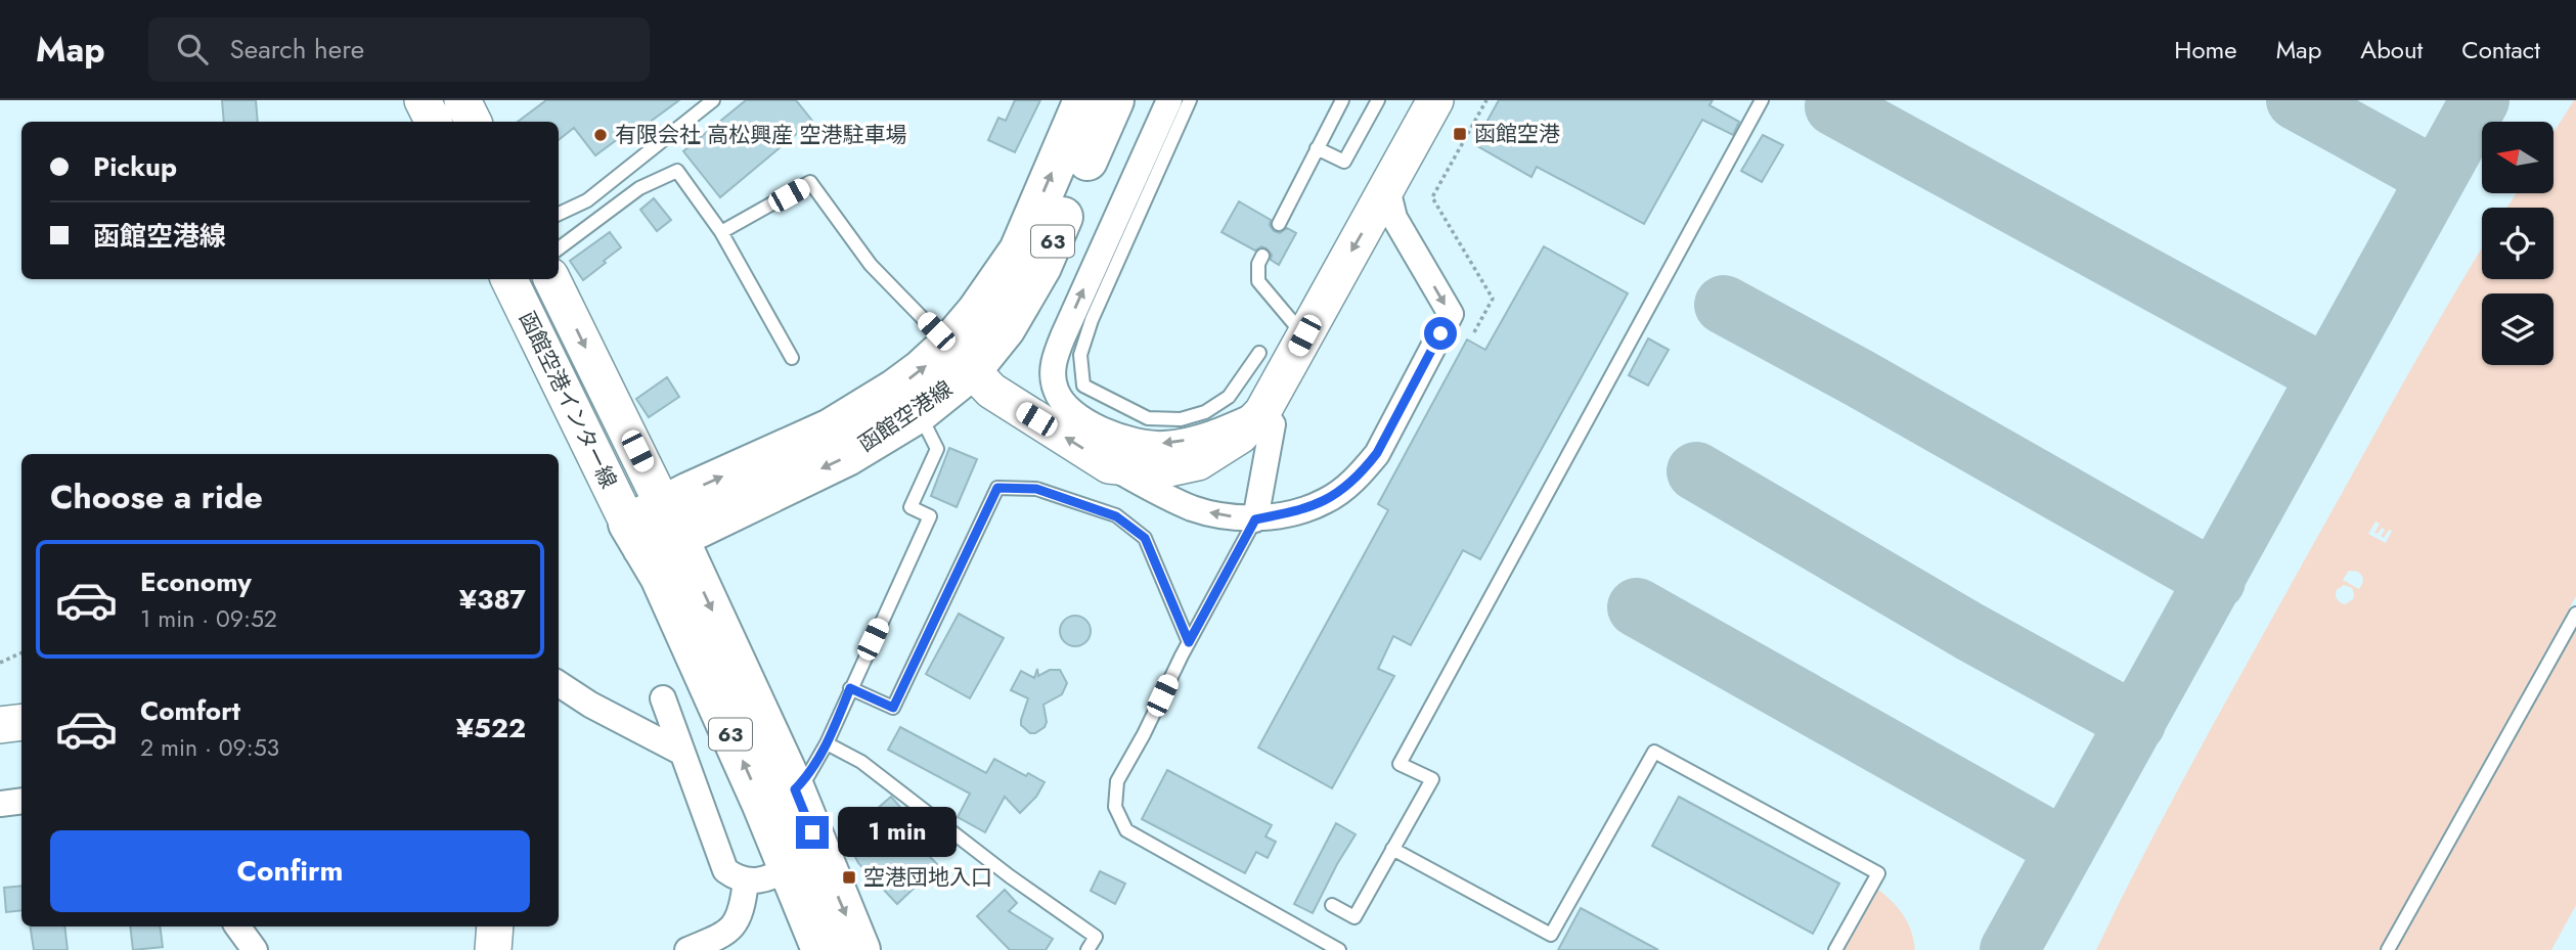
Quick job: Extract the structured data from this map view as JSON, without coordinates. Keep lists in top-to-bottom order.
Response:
{
  "streets": {
    "main road": ["63", "函館空港線"],
    "street": ["函館空港インター線"]
  },
  "crossings": [
    ["63", "函館空港インター線"],
    ["63", "函館空港線"],
    ["函館空港インター線", "函館空港線"]
  ],
  "places": {
    "transit": ["函館空港", "空港団地入口"],
    "other": ["有限会社 高松興産 空港駐車場"]
  },
  "north": "left",
  "page": {
    "header": "Map",
    "search": "Search here",
    "nav": [
      "Home",
      "Map",
      "About",
      "Contact"
    ],
    "banner": ["Pickup", "函館空港線"],
    "heading": "Choose a ride",
    "list": [
      {
        "name": "Economy",
        "note": "1 min · 09:52",
        "value": "¥387"
      },
      {
        "name": "Comfort",
        "note": "2 min · 09:53",
        "value": "¥522"
      }
    ],
    "bubble": "1 min",
    "buttons": "Confirm"
  }
}
